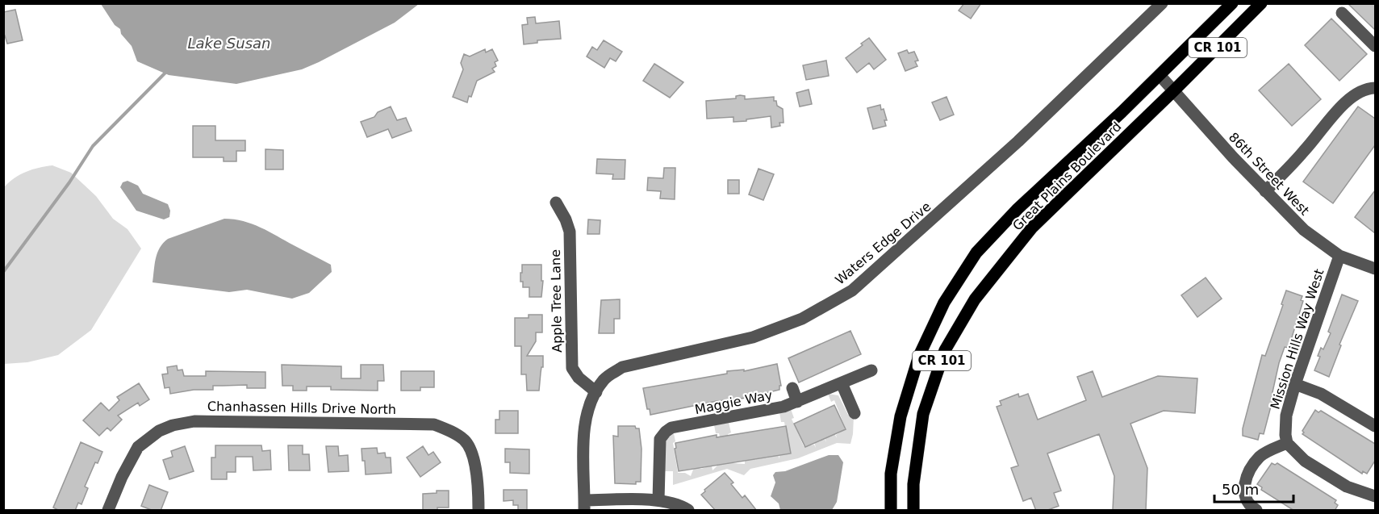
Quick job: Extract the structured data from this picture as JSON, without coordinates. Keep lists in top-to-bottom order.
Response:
{
  "streets": {
    "main road": ["CR 101", "Great Plains Boulevard"],
    "street": [
      "86th Street West",
      "Waters Edge Drive",
      "Apple Tree Lane",
      "Mission Hills Way West",
      "Maggie Way",
      "Chanhassen Hills Drive North"
    ]
  },
  "crossings": [
    ["86th Street West", "Great Plains Boulevard"],
    ["86th Street West", "Mission Hills Way West"],
    ["Waters Edge Drive", "Apple Tree Lane"]
  ],
  "water": ["Lake Susan"],
  "scale_bar": "50 m"
}
